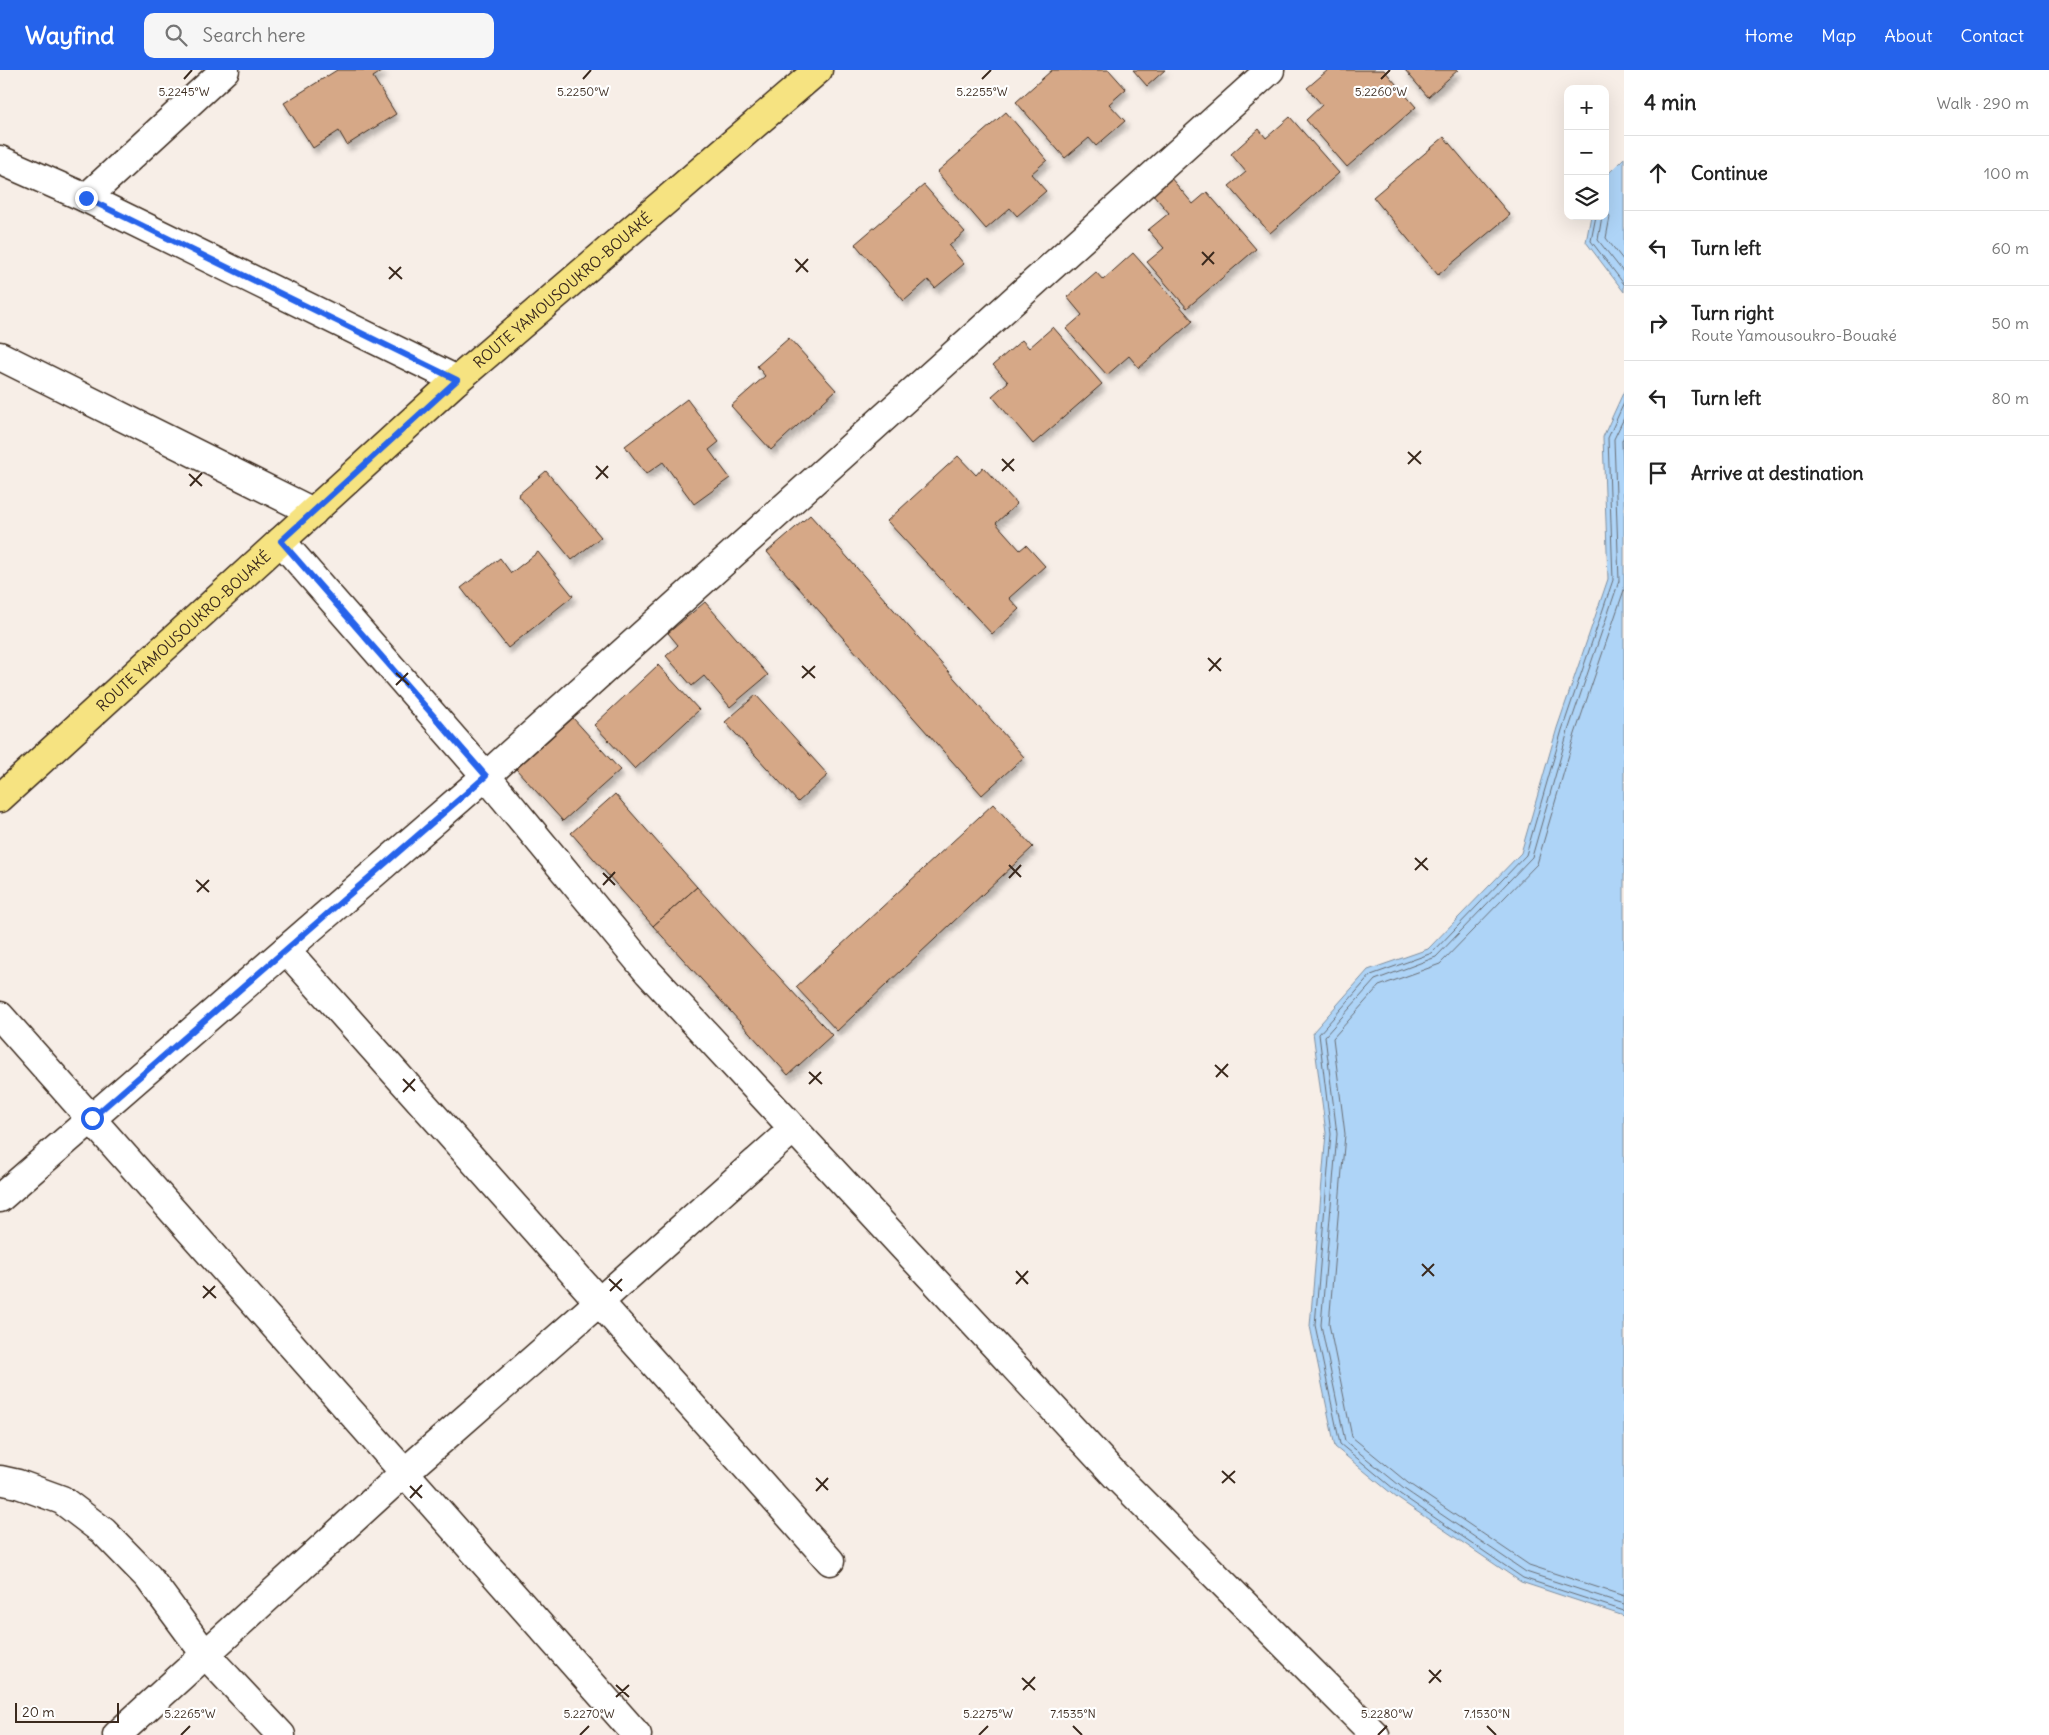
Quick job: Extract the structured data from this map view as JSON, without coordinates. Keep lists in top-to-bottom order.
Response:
{
  "streets": {
    "main road": ["ROUTE YAMOUSOUKRO-BOUAKÉ"]
  },
  "scale_bar": "20 m",
  "page": {
    "header": "Wayfind",
    "search": "Search here",
    "nav": [
      "Home",
      "Map",
      "About",
      "Contact"
    ],
    "heading": ["4 min", "Walk · 290 m"],
    "map_buttons": ["+", "−"],
    "list": [
      ["Continue", "100 m"],
      ["Turn left", "60 m"],
      ["Turn right", "Route Yamousoukro-Bouaké", "50 m"],
      ["Turn left", "80 m"],
      "Arrive at destination"
    ],
    "scale": "20 m"
  },
  "coordinates": [
    "5.2245°W",
    "5.2250°W",
    "5.2255°W",
    "5.2260°W",
    "5.2265°W",
    "5.2270°W",
    "5.2275°W",
    "5.2280°W",
    "7.1535°N",
    "7.1530°N"
  ]
}
